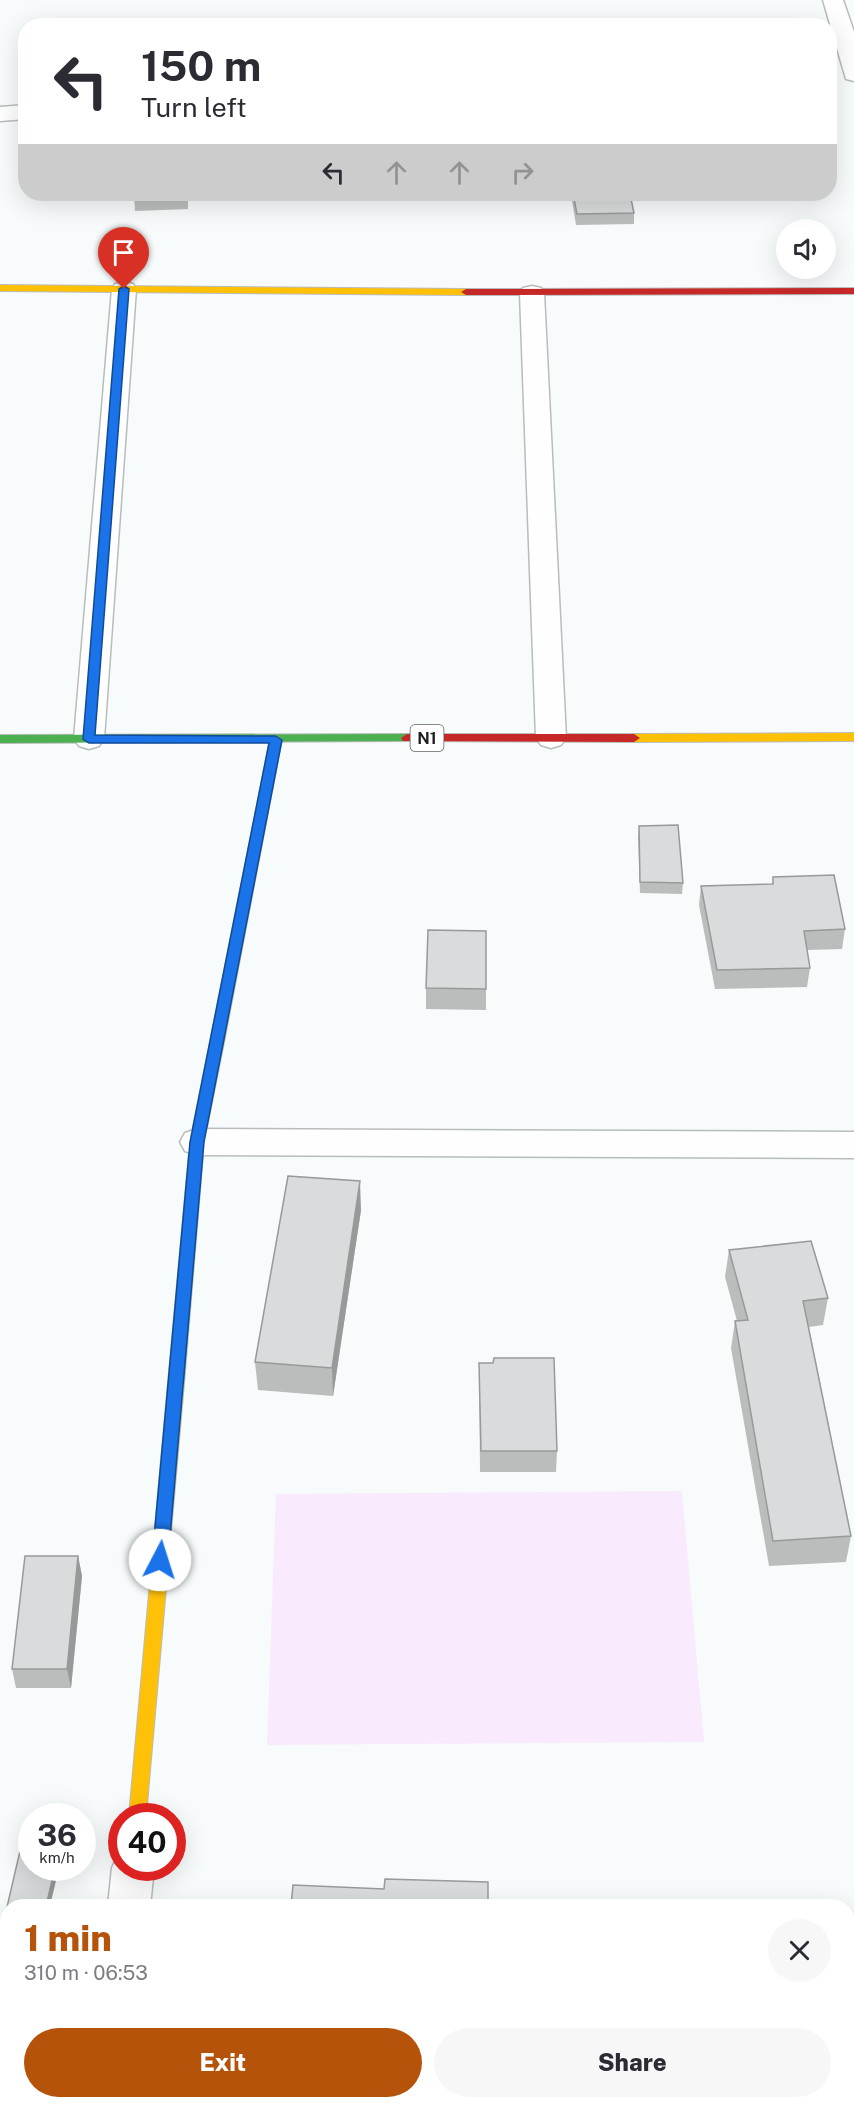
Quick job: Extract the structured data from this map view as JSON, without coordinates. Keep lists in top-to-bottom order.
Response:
{
  "streets": {
    "main road": ["N1"]
  },
  "page": {
    "turn": ["150 m", "Turn left"],
    "speed": "36 km/h",
    "limit": "40",
    "heading": ["1 min", "310 m · 06:53"],
    "buttons": ["Exit", "Share"]
  }
}
